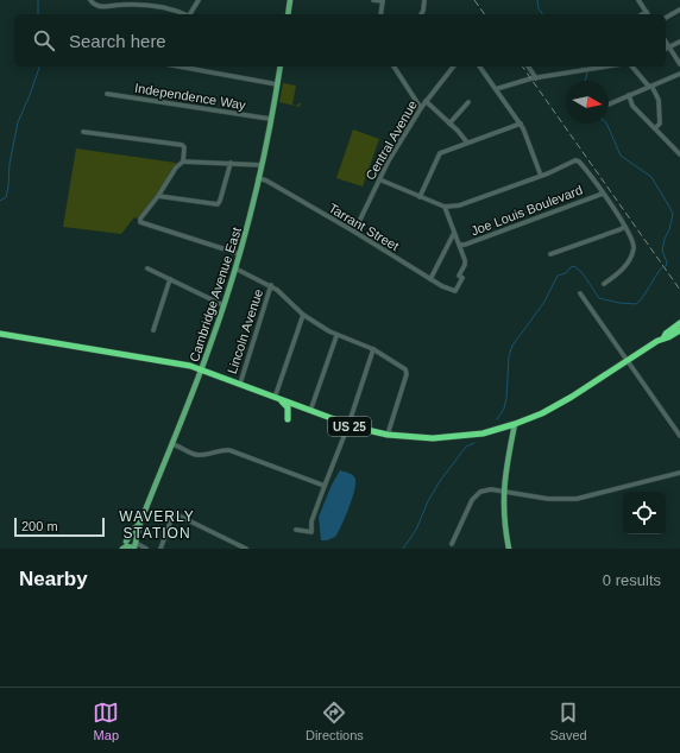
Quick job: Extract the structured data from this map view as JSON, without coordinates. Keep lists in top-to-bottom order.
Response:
{
  "streets": {
    "highway": ["US 25"],
    "main road": ["Cambridge Avenue East"],
    "street": [
      "Independence Way",
      "Central Avenue",
      "Joe Louis Boulevard",
      "Tarrant Street",
      "Lincoln Avenue"
    ]
  },
  "crossings": [
    ["Independence Way", "Cambridge Avenue East"],
    ["Central Avenue", "Tarrant Street"],
    ["Joe Louis Boulevard", "Tarrant Street"],
    ["Tarrant Street", "Cambridge Avenue East"],
    ["Cambridge Avenue East", "US 25"],
    ["Lincoln Avenue", "US 25"]
  ],
  "districts": ["WAVERLY STATION"],
  "scale_bar": "200 m",
  "north": "right",
  "page": {
    "search": "Search here",
    "scale": "200 m",
    "heading": ["Nearby", "0 results"],
    "nav": ["Map", "Directions", "Saved"]
  }
}
